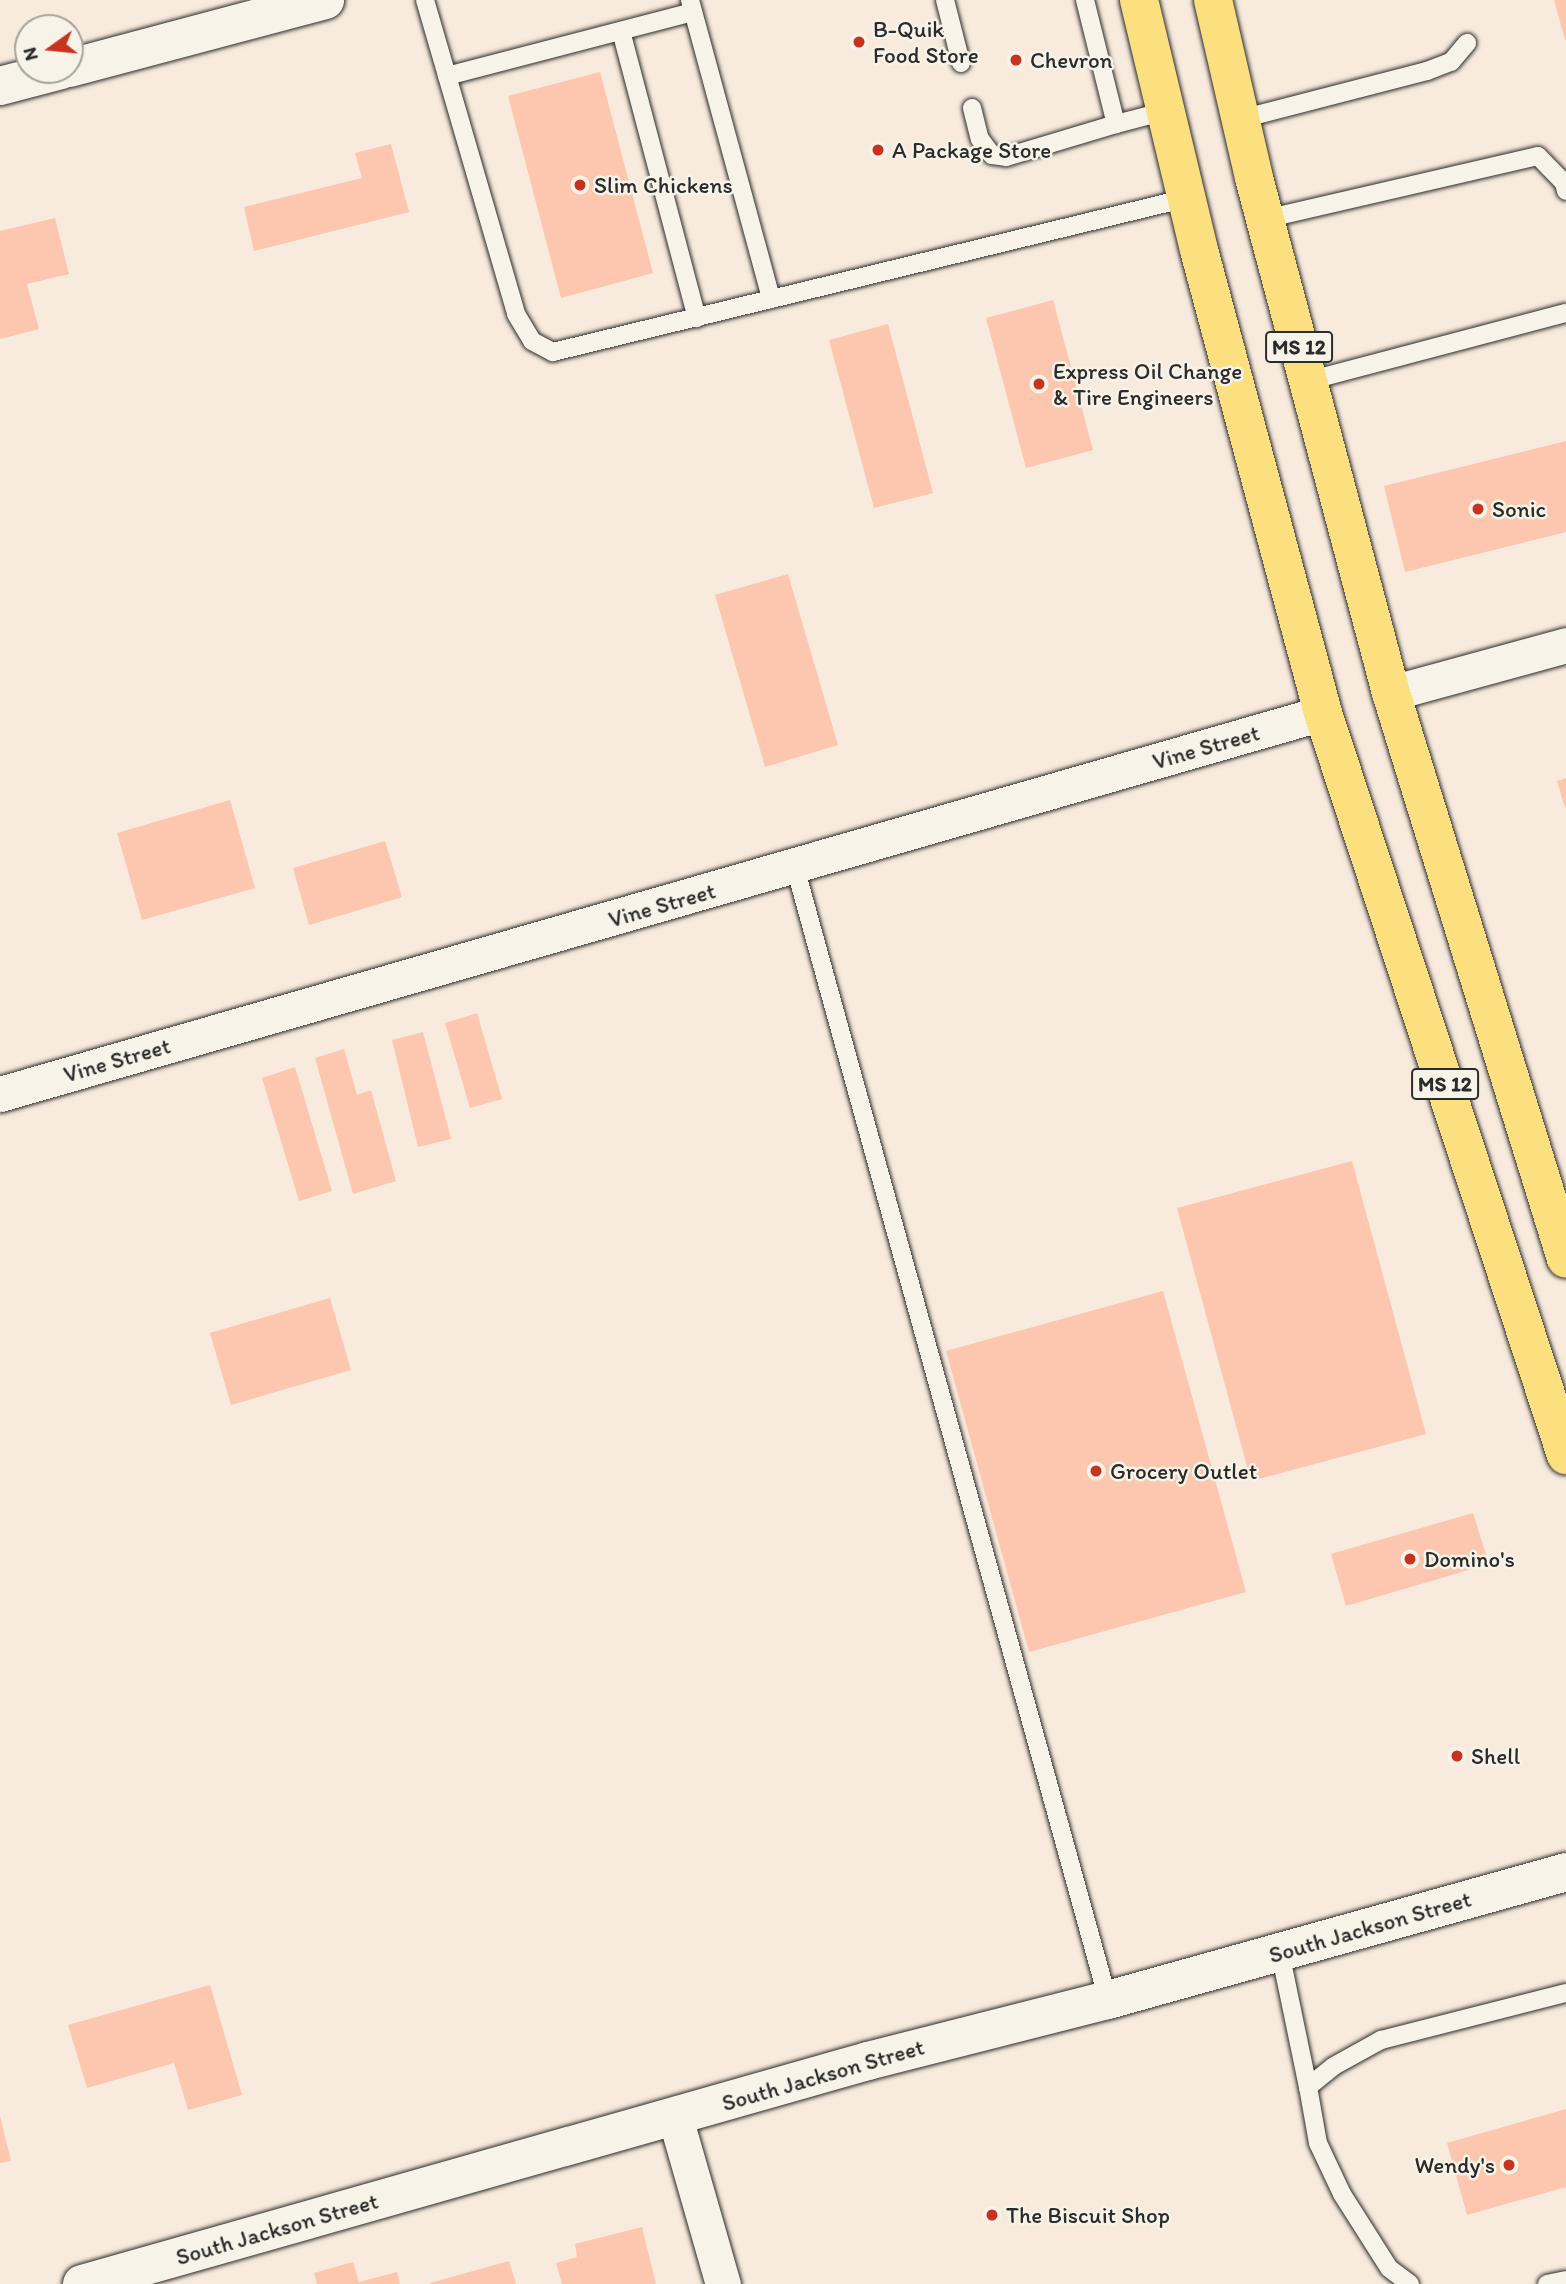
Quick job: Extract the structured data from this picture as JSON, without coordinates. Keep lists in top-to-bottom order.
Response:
{
  "streets": {
    "main road": ["MS 12", "South Jackson Street"],
    "street": ["Vine Street"]
  },
  "crossings": [
    ["MS 12", "Vine Street"]
  ],
  "places": [
    "B-Quik Food Store",
    "Chevron",
    "A Package Store",
    "Slim Chickens",
    "Express Oil Change & Tire Engineers",
    "Sonic",
    "Grocery Outlet",
    "Domino's",
    "Shell",
    "Wendy's",
    "The Biscuit Shop"
  ],
  "north": "left"
}
